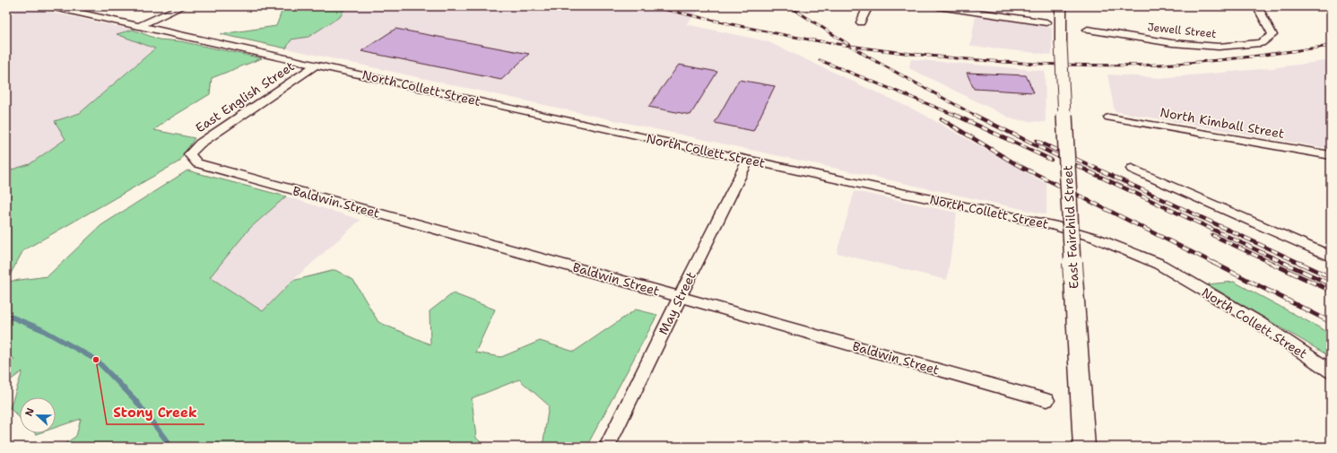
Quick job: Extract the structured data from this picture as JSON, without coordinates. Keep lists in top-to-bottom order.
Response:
{
  "streets": {
    "street": [
      "Jewell Street",
      "North Collett Street",
      "East English Street",
      "North Kimball Street",
      "Baldwin Street",
      "East Fairchild Street",
      "May Street"
    ]
  },
  "crossings": [
    ["North Collett Street", "East English Street"],
    ["North Collett Street", "May Street"],
    ["East English Street", "Baldwin Street"],
    ["Baldwin Street", "May Street"]
  ],
  "places": ["Stony Creek"],
  "north": "left"
}
